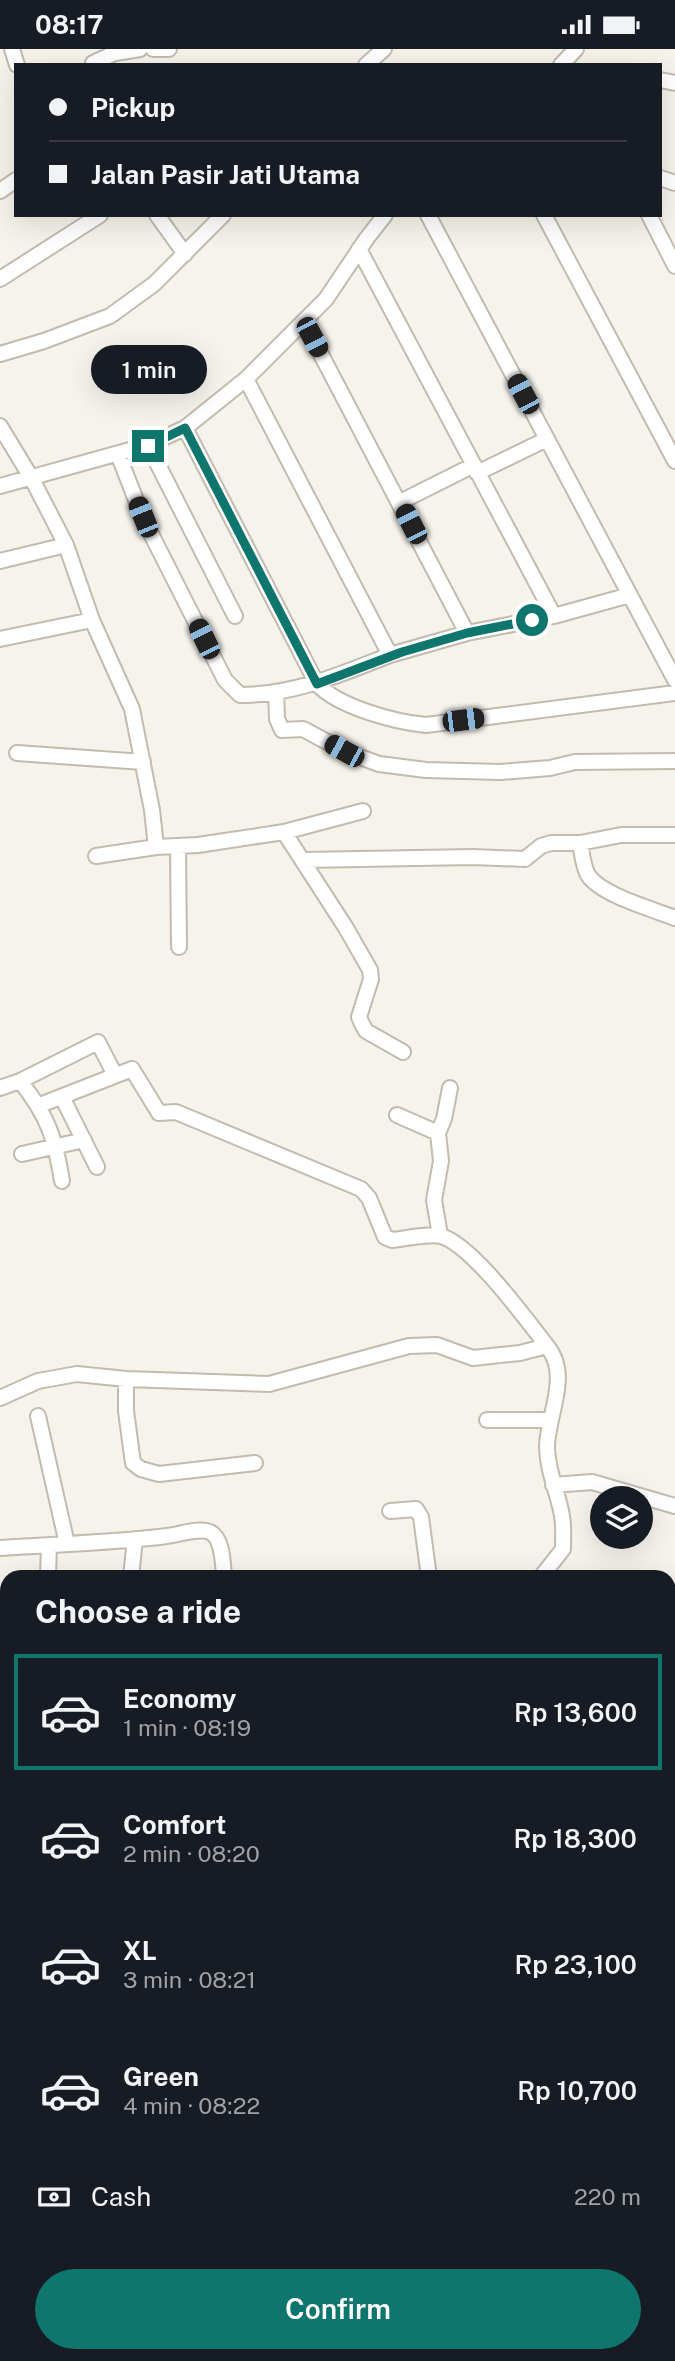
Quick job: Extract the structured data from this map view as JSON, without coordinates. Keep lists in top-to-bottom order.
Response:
{
  "page": {
    "status": "08:17",
    "banner": ["Pickup", "Jalan Pasir Jati Utama"],
    "bubble": "1 min",
    "heading": "Choose a ride",
    "list": [
      {
        "name": "Economy",
        "note": "1 min · 08:19",
        "value": "Rp 13,600"
      },
      {
        "name": "Comfort",
        "note": "2 min · 08:20",
        "value": "Rp 18,300"
      },
      {
        "name": "XL",
        "note": "3 min · 08:21",
        "value": "Rp 23,100"
      },
      {
        "name": "Green",
        "note": "4 min · 08:22",
        "value": "Rp 10,700"
      }
    ],
    "pay": ["Cash", "220 m"],
    "buttons": "Confirm"
  }
}
